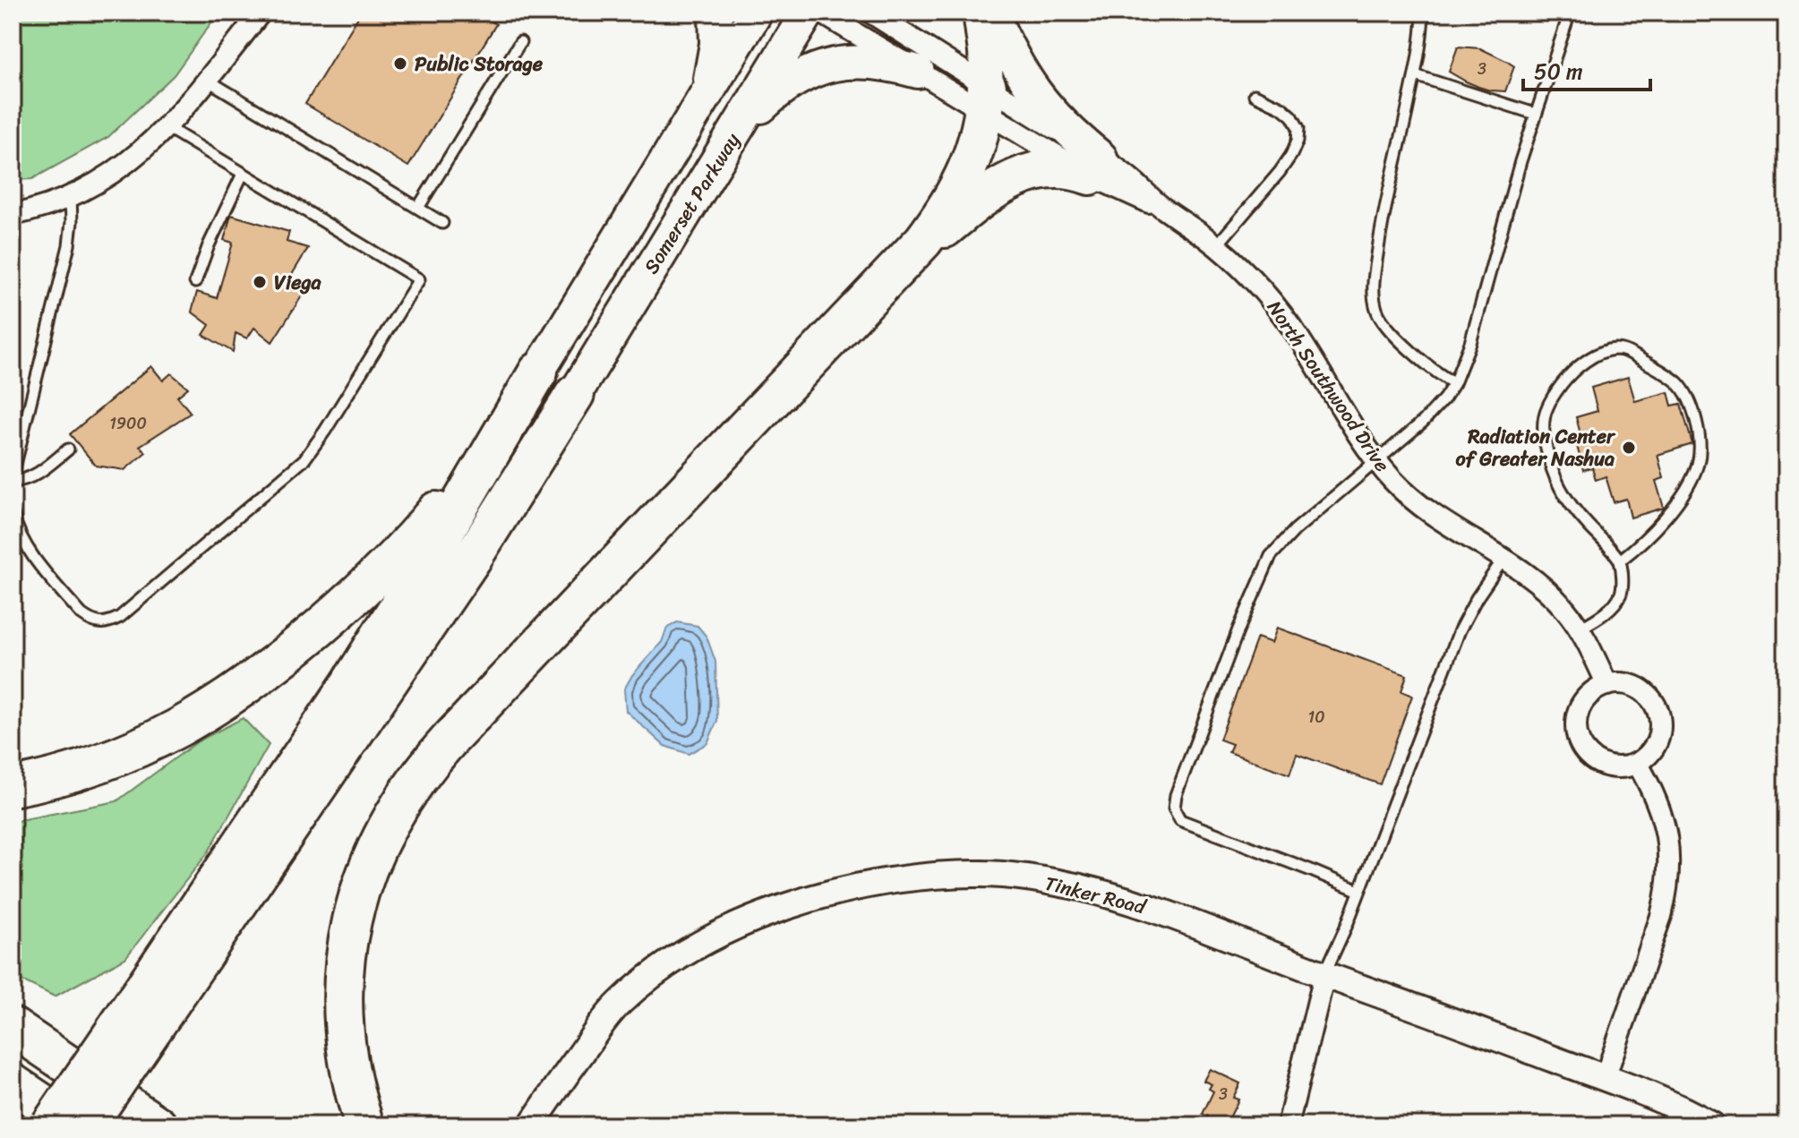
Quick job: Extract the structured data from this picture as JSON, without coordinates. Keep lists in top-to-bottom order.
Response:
{
  "streets": {
    "main road": ["Somerset Parkway"],
    "street": ["North Southwood Drive", "Tinker Road"]
  },
  "places": ["Public Storage", "Viega", "Radiation Center of Greater Nashua"],
  "house_numbers": [
    "3",
    "1900",
    "10",
    "3"
  ],
  "scale_bar": "50 m"
}
